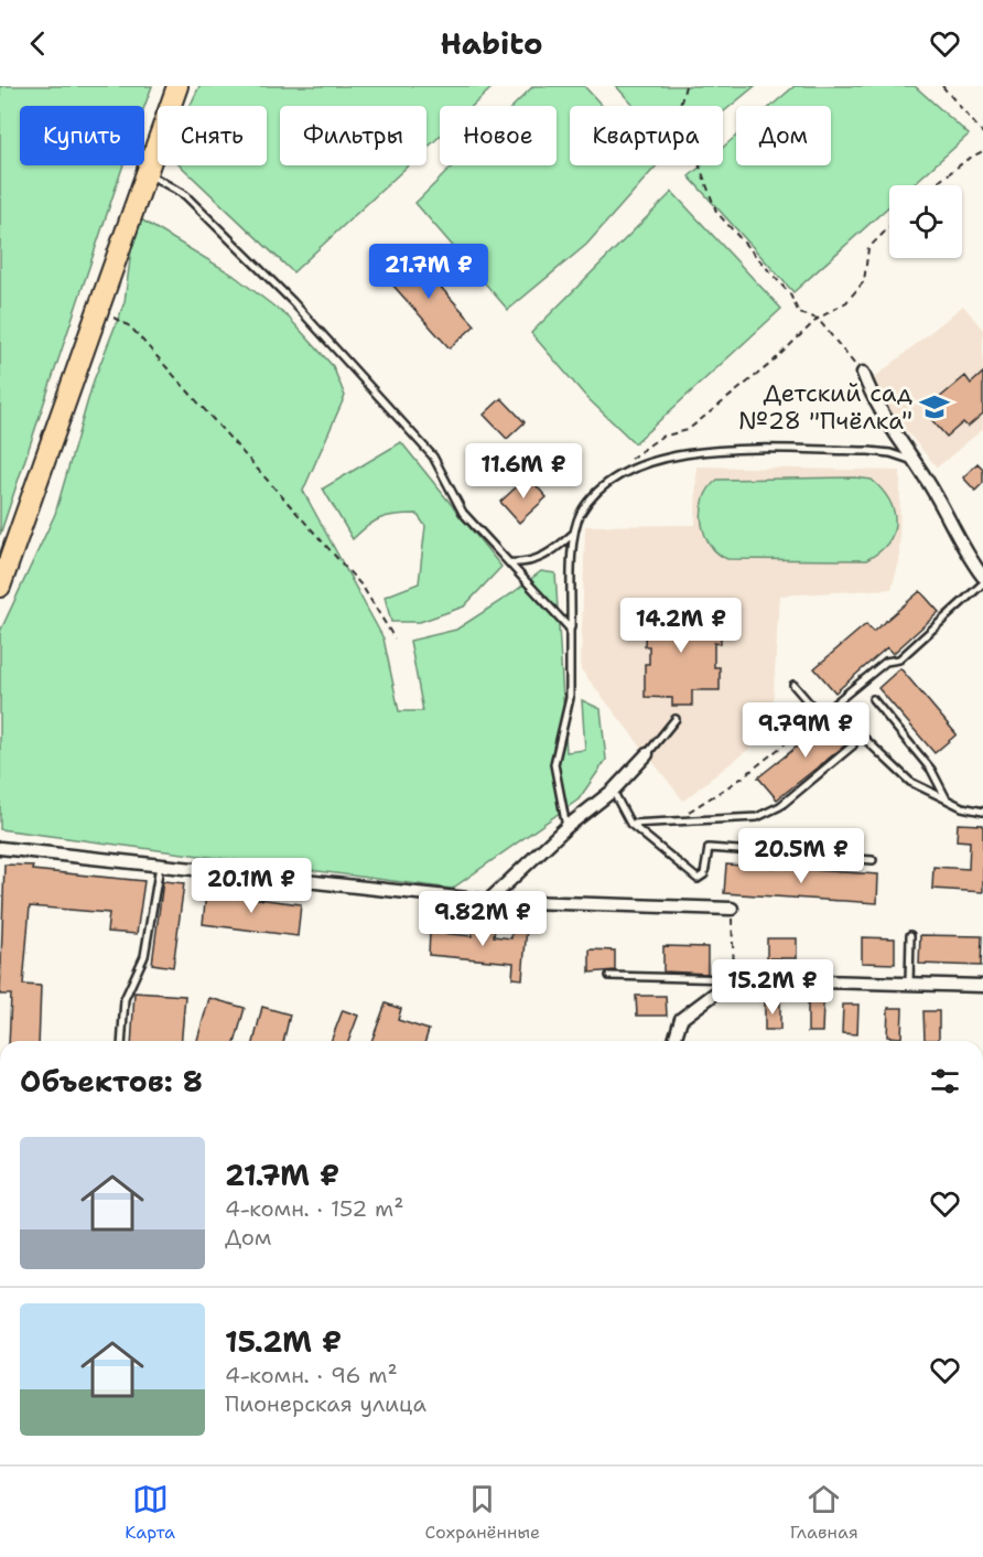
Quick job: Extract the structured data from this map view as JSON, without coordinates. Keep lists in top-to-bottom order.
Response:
{
  "places": {
    "school or university": ["Детский сад №28 \"Пчёлка\""]
  },
  "page": {
    "header": "Habito",
    "chip": [
      "Купить",
      "Снять",
      "Фильтры",
      "Новое",
      "Квартира",
      "Дом"
    ],
    "price": [
      "21.7M ₽",
      "11.6M ₽",
      "14.2M ₽",
      "9.79M ₽",
      "20.5M ₽",
      "20.1M ₽",
      "9.82M ₽",
      "15.2M ₽"
    ],
    "heading": "Объектов: 8",
    "list": [
      {
        "name": "21.7M ₽",
        "note": "4-комн. · 152 m² · Дом"
      },
      {
        "name": "15.2M ₽",
        "note": "4-комн. · 96 m² · Пионерская улица"
      }
    ],
    "tabs": ["Карта", "Сохранённые", "Главная"]
  }
}
